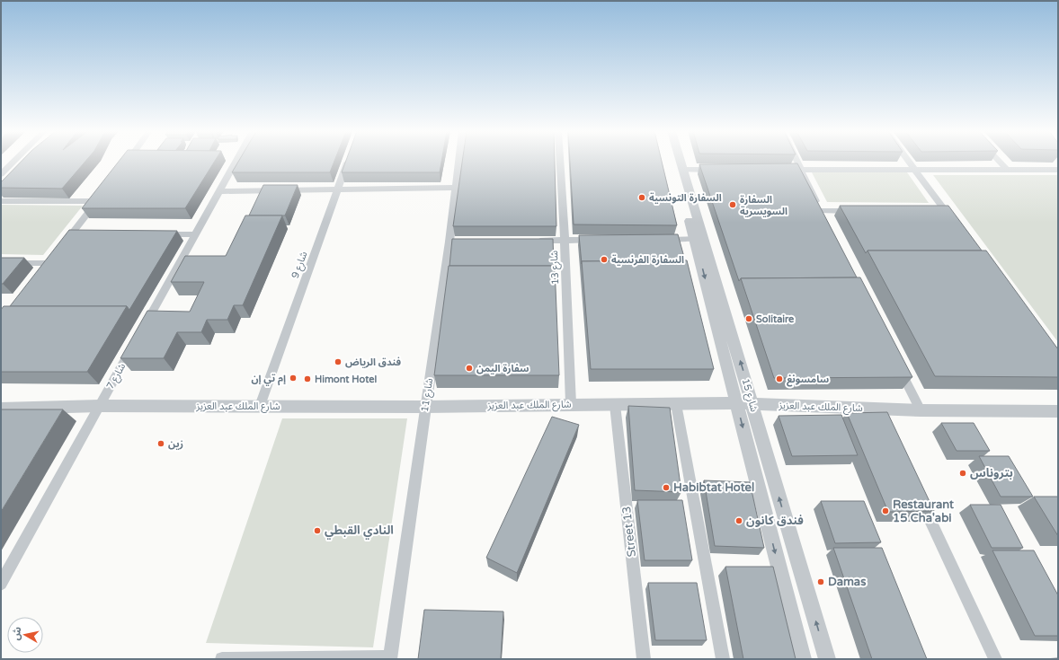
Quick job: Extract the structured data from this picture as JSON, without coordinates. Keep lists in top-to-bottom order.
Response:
{
  "streets": {
    "street": [
      "شارع 9",
      "شارع 13",
      "شارع 7",
      "شارع 11",
      "شارع 15",
      "شارع الملك عبد العزيز",
      "Street 13"
    ]
  },
  "crossings": [
    ["شارع 9", "شارع الملك عبد العزيز"],
    ["شارع 13", "شارع الملك عبد العزيز"],
    ["شارع 7", "شارع الملك عبد العزيز"],
    ["شارع 11", "شارع الملك عبد العزيز"],
    ["شارع 15", "شارع الملك عبد العزيز"],
    ["شارع الملك عبد العزيز", "Street 13"]
  ],
  "places": [
    "السفارة التونسية",
    "السفارة السويسرية",
    "السفارة الفرنسية",
    "Solitaire",
    "فندق الرياض",
    "سفارة اليمن",
    "إم تي إن",
    "Himont Hotel",
    "سامسونغ",
    "زين",
    "بتروناس",
    "Habibtat Hotel",
    "Restaurant 15 Cha'abi",
    "فندق كانون",
    "النادي القبطي",
    "Damas"
  ],
  "north": "left"
}
